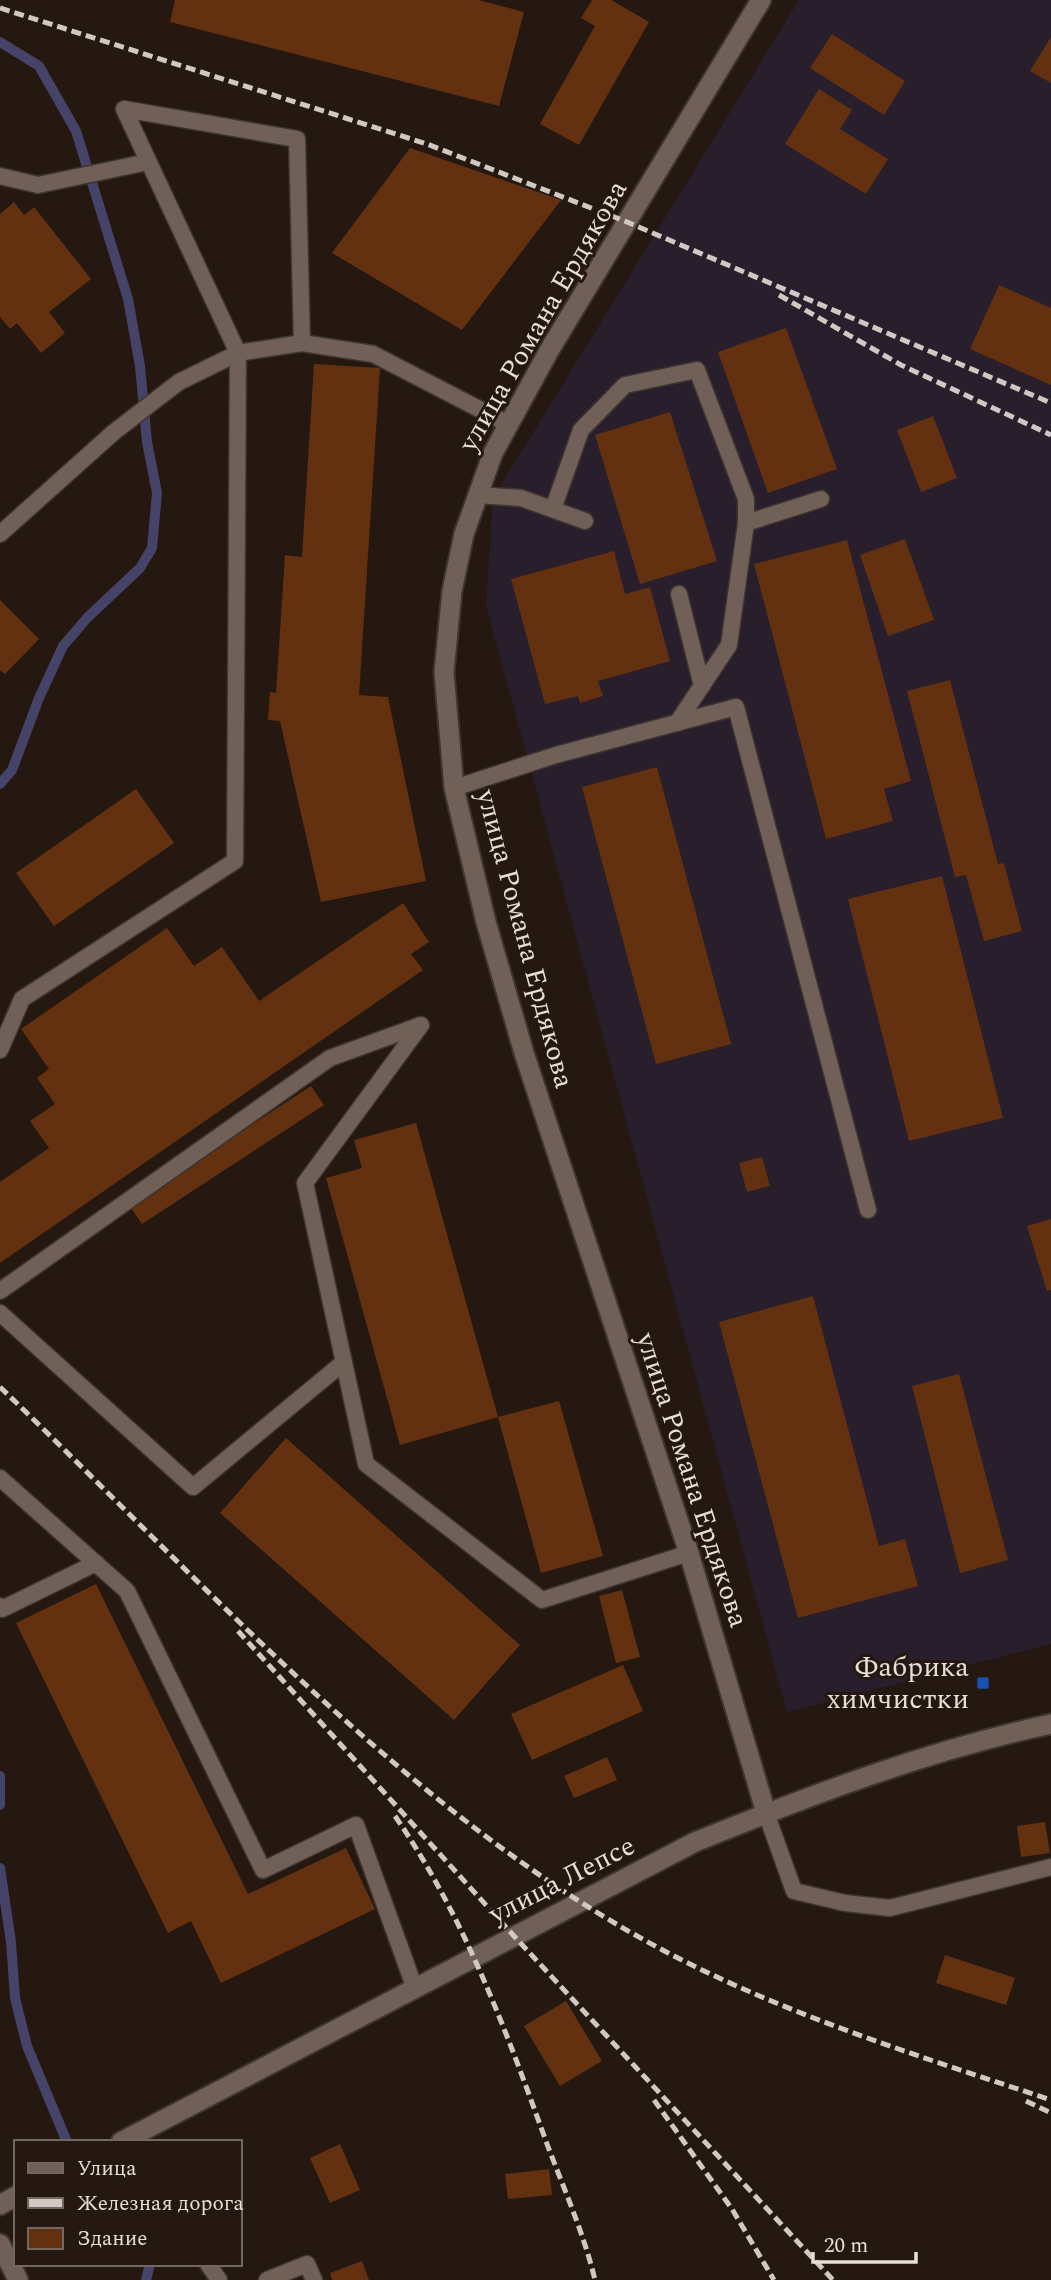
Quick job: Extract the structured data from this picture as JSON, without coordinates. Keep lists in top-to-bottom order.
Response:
{
  "streets": {
    "street": ["улица Романа Ердякова", "улица Лепсе"]
  },
  "crossings": [
    ["улица Романа Ердякова", "улица Лепсе"]
  ],
  "places": {
    "transit": ["Фабрика химчистки"]
  },
  "legend": ["Улица", "Железная дорога", "Здание"],
  "scale_bar": "20 m"
}
